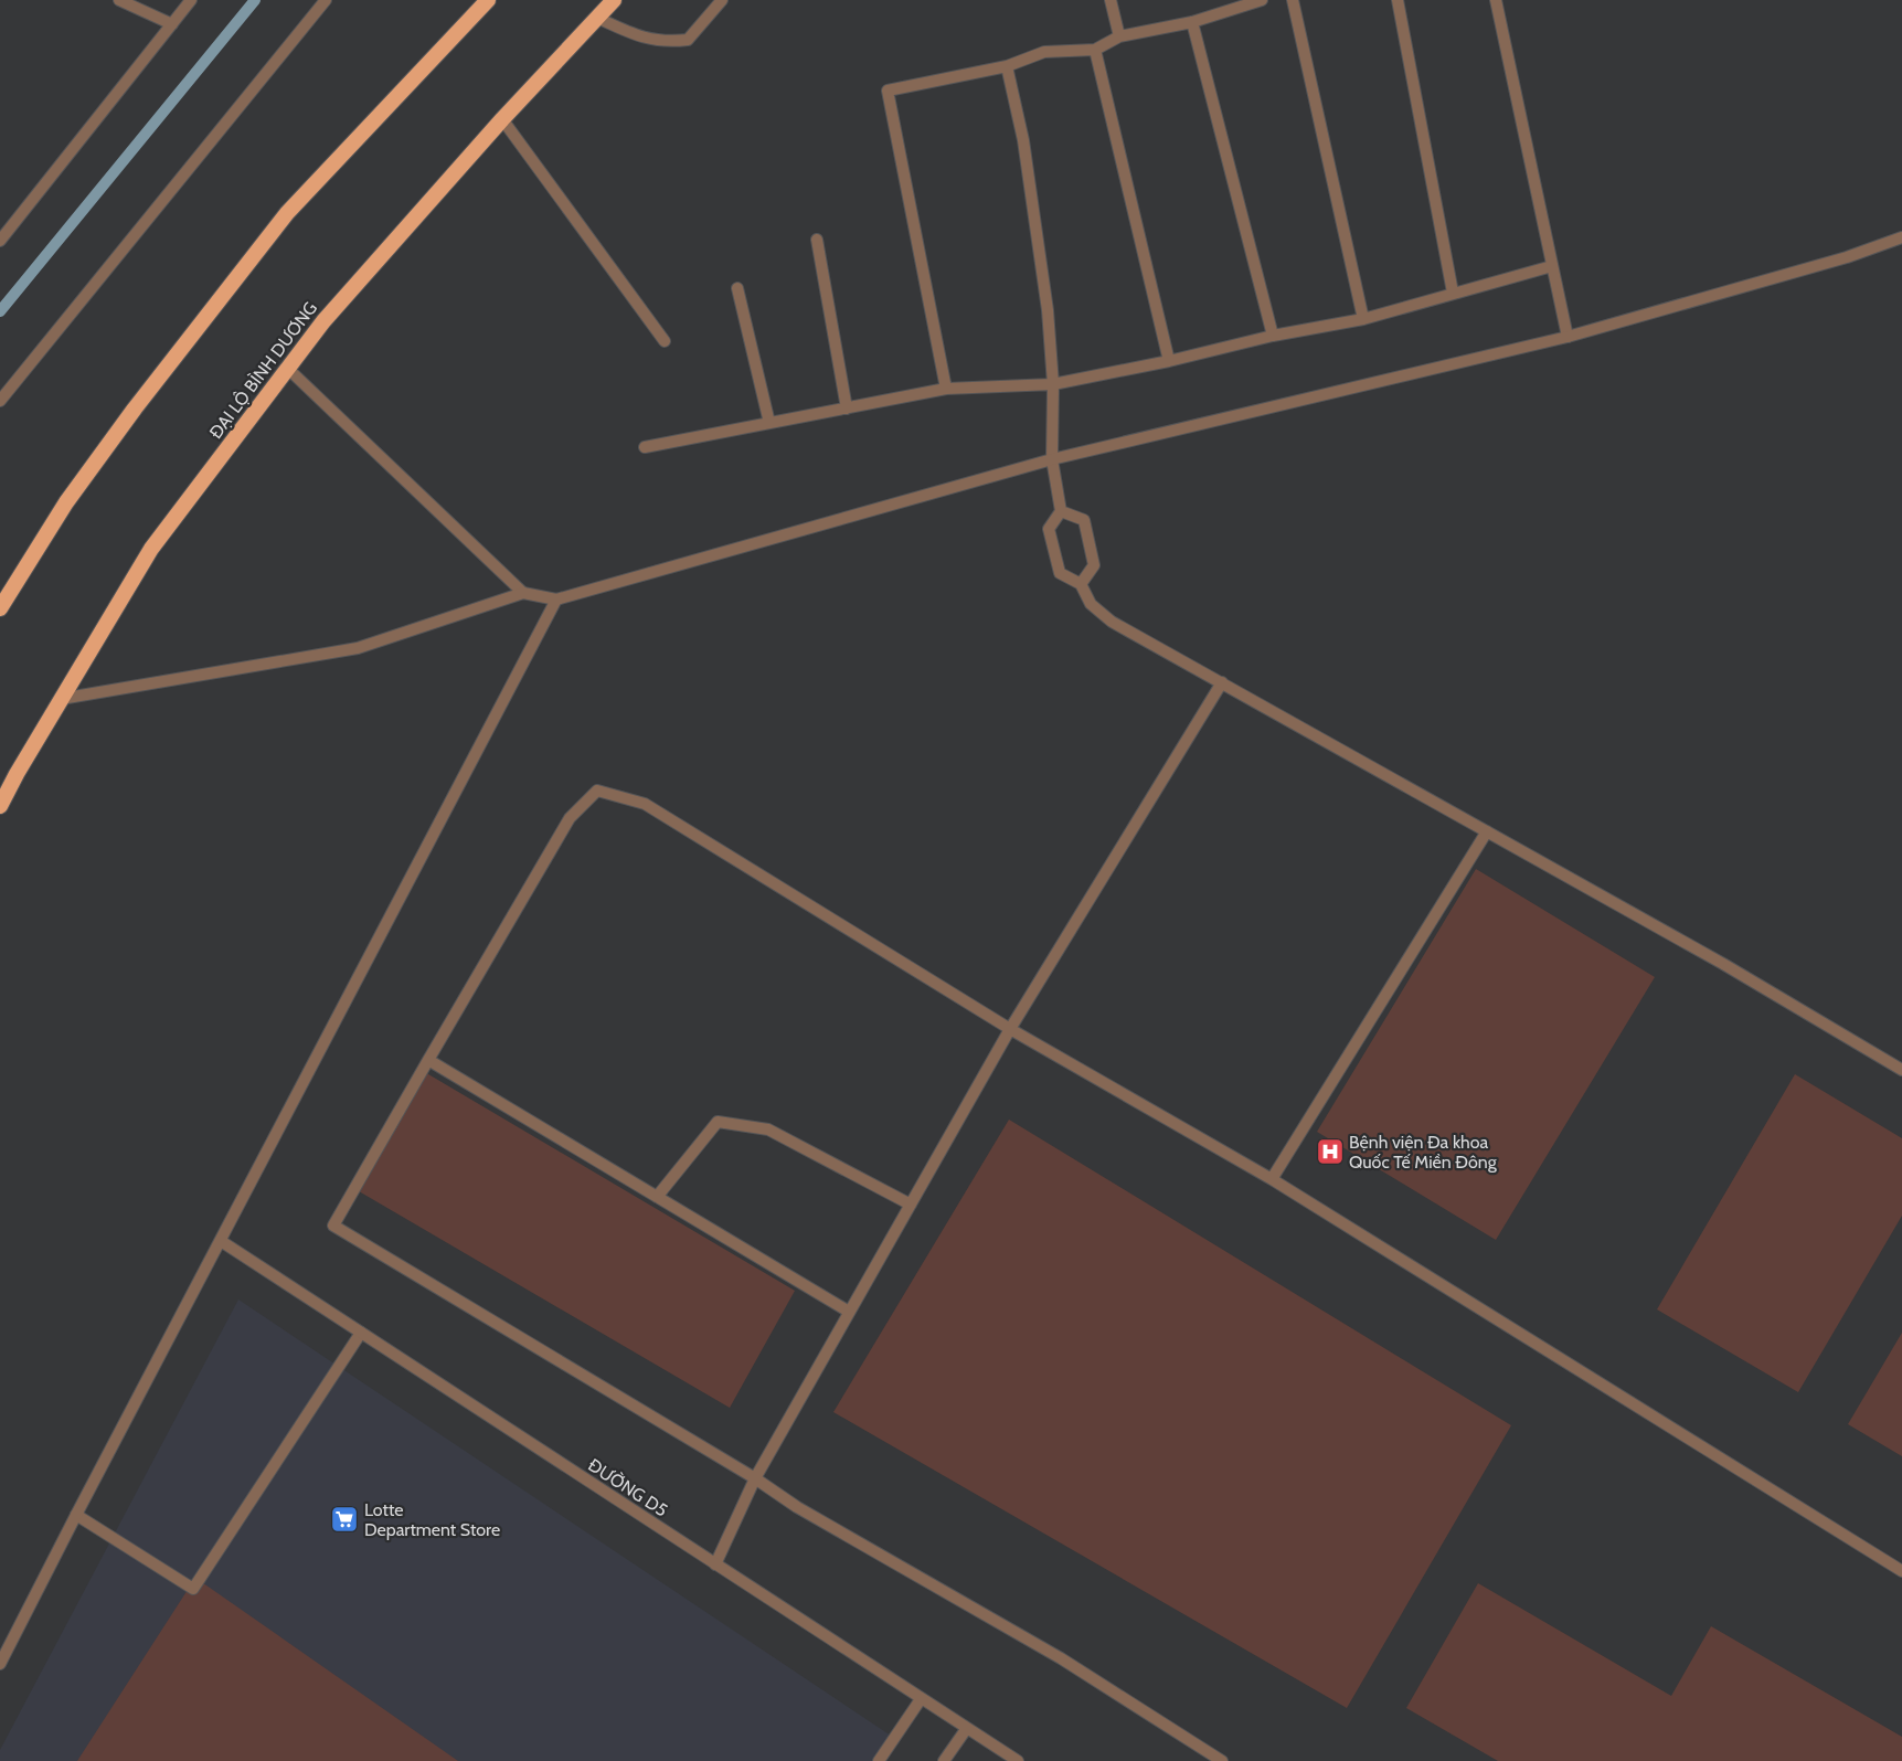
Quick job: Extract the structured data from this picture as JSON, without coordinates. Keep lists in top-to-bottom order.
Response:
{
  "streets": {
    "highway": ["ĐẠI LỘ BÌNH DƯƠNG"],
    "street": ["ĐƯỜNG D5"]
  },
  "places": {
    "hospital": ["Bệnh viện Đa khoa Quốc Tế Miền Đông"],
    "supermarket": ["Lotte Department Store"]
  }
}
